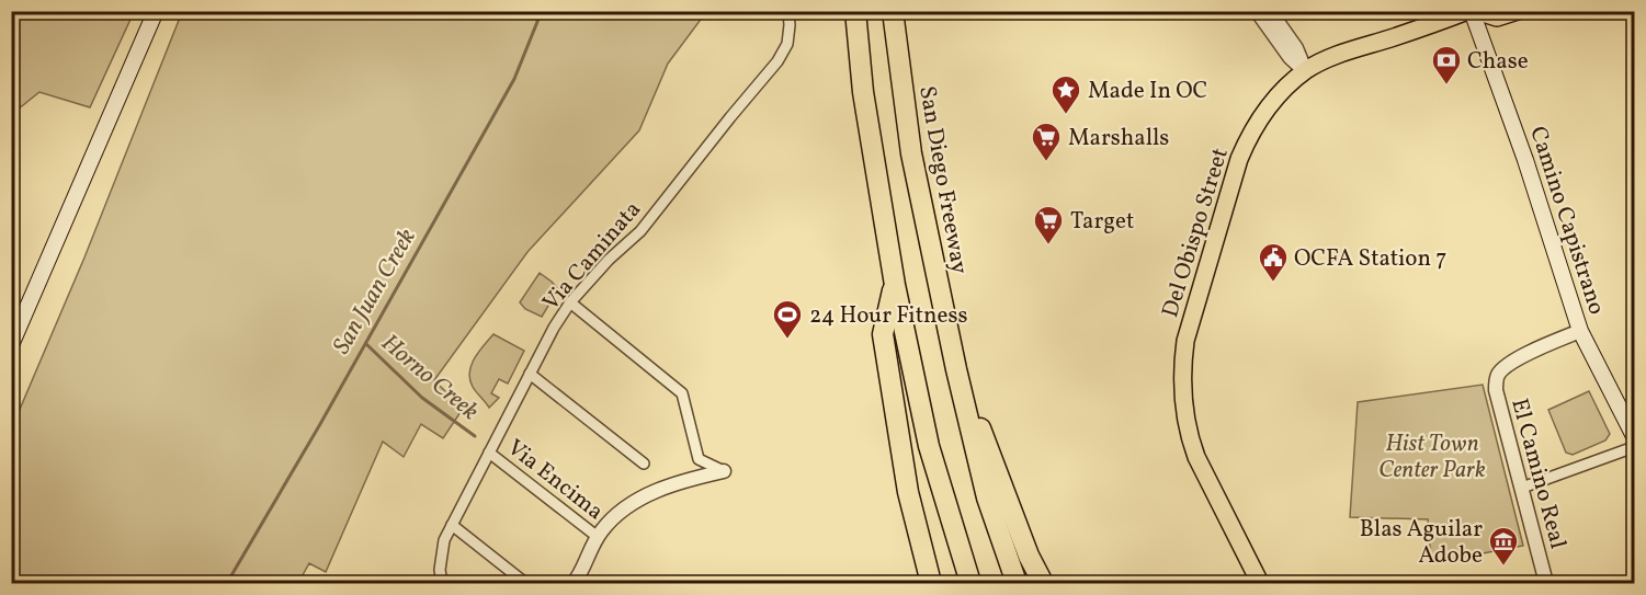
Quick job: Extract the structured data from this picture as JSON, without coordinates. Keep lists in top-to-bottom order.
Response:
{
  "streets": {
    "highway": ["San Diego Freeway"],
    "main road": ["Camino Capistrano", "Del Obispo Street"],
    "street": ["Via Caminata", "El Camino Real", "Via Encima"]
  },
  "crossings": [
    ["Camino Capistrano", "Del Obispo Street"],
    ["Camino Capistrano", "El Camino Real"],
    ["Via Caminata", "Via Encima"]
  ],
  "water": ["San Juan Creek", "Horno Creek"],
  "parks": ["Hist Town Center Park"],
  "places": {
    "bank": ["Chase"],
    "place": ["Made In OC"],
    "supermarket": ["Marshalls", "Target"],
    "public building": ["OCFA Station 7"],
    "sports": ["24 Hour Fitness"],
    "museum": ["Blas Aguilar Adobe"]
  }
}
